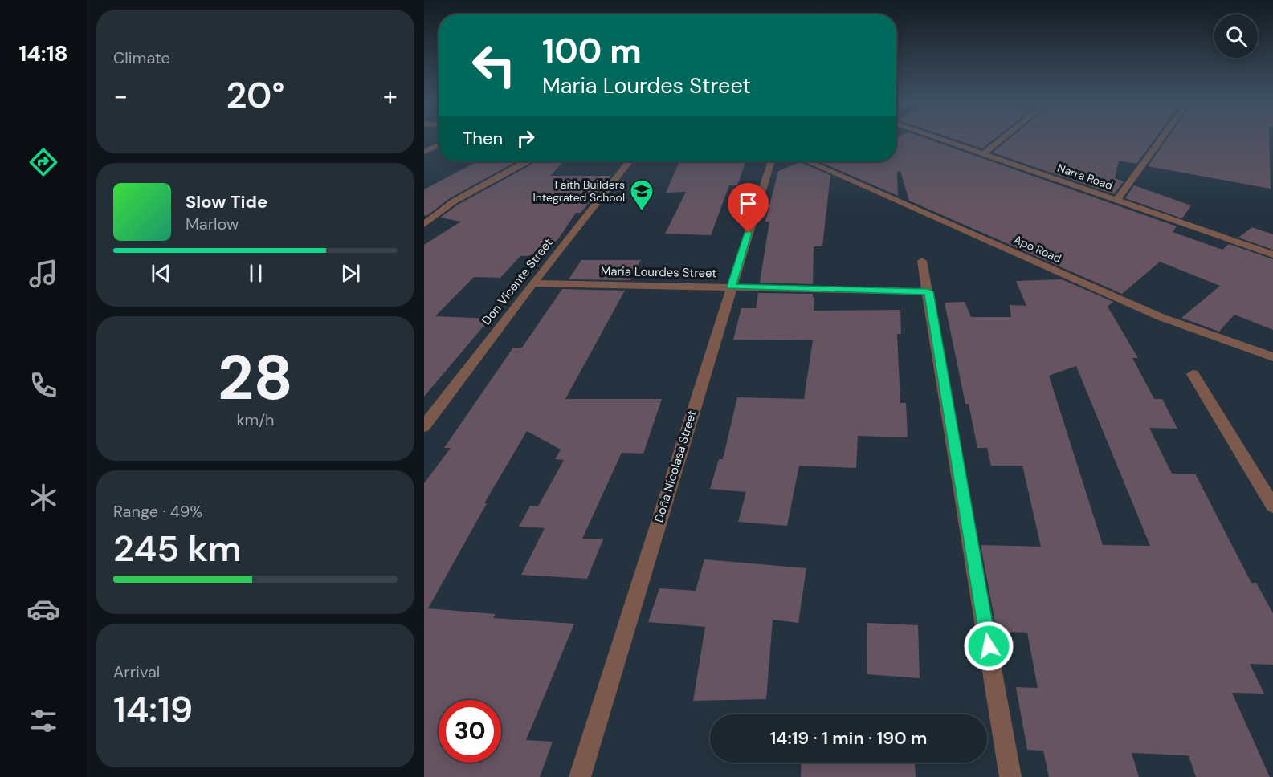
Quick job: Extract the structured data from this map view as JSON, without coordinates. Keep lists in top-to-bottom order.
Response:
{
  "streets": {
    "street": [
      "Narra Road",
      "Apo Road",
      "Maria Lourdes Street",
      "Don Vicente Street",
      "Doña Nicolasa Street"
    ]
  },
  "crossings": [
    ["Maria Lourdes Street", "Don Vicente Street"],
    ["Maria Lourdes Street", "Doña Nicolasa Street"]
  ],
  "places": {
    "school or university": ["Faith Builders Integrated School"]
  },
  "page": {
    "tabs": "14:18",
    "tile": [
      "Climate",
      ["28", "km/h"],
      ["Range · 49%", "245 km"],
      ["Arrival", "14:19"]
    ],
    "turn": ["100 m", "Maria Lourdes Street"],
    "heat": ["−", "20°", "+"],
    "then": "Then",
    "song": ["Slow Tide", "Marlow"],
    "limit": "30",
    "trip": "14:19 · 1 min · 190 m"
  }
}
